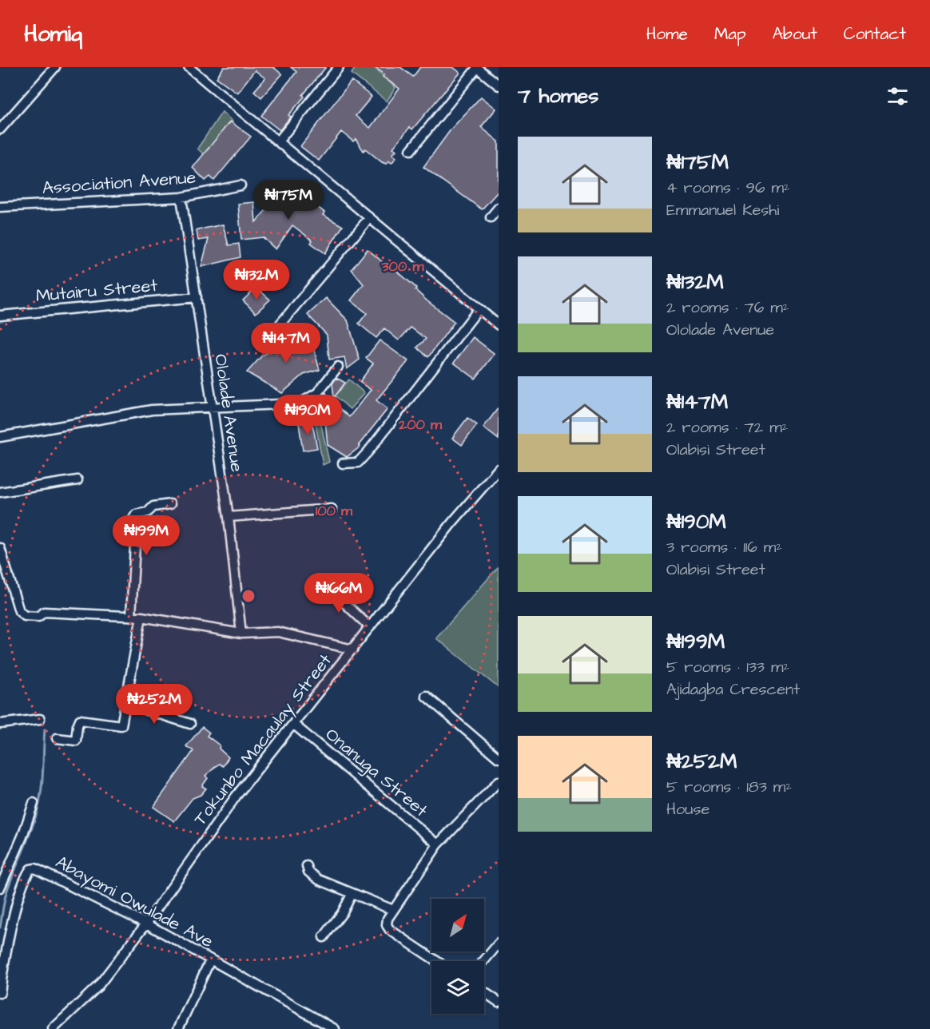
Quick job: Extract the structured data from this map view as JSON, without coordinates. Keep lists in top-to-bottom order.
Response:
{
  "streets": {
    "street": [
      "Association Avenue",
      "Mutairu Street",
      "Ololade Avenue",
      "Tokunbo Macaulay Street",
      "Onanuga Street",
      "Abayomi Owulade Ave"
    ]
  },
  "crossings": [
    ["Association Avenue", "Ololade Avenue"],
    ["Mutairu Street", "Ololade Avenue"],
    ["Tokunbo Macaulay Street", "Onanuga Street"],
    ["Tokunbo Macaulay Street", "Abayomi Owulade Ave"]
  ],
  "north": "top right",
  "page": {
    "header": "Homiq",
    "nav": [
      "Home",
      "Map",
      "About",
      "Contact"
    ],
    "heading": "7 homes",
    "list": [
      {
        "name": "₦175M",
        "note": "4 rooms · 96 m² · Emmanuel Keshi"
      },
      {
        "name": "₦132M",
        "note": "2 rooms · 76 m² · Ololade Avenue"
      },
      {
        "name": "₦147M",
        "note": "2 rooms · 72 m² · Olabisi Street"
      },
      {
        "name": "₦190M",
        "note": "3 rooms · 116 m² · Olabisi Street"
      },
      {
        "name": "₦199M",
        "note": "5 rooms · 133 m² · Ajidagba Crescent"
      },
      {
        "name": "₦252M",
        "note": "5 rooms · 183 m² · House"
      }
    ],
    "price": [
      "₦175M",
      "₦132M",
      "₦147M",
      "₦190M",
      "₦199M",
      "₦166M",
      "₦252M"
    ]
  },
  "rings": ["300 m", "200 m", "100 m"]
}
